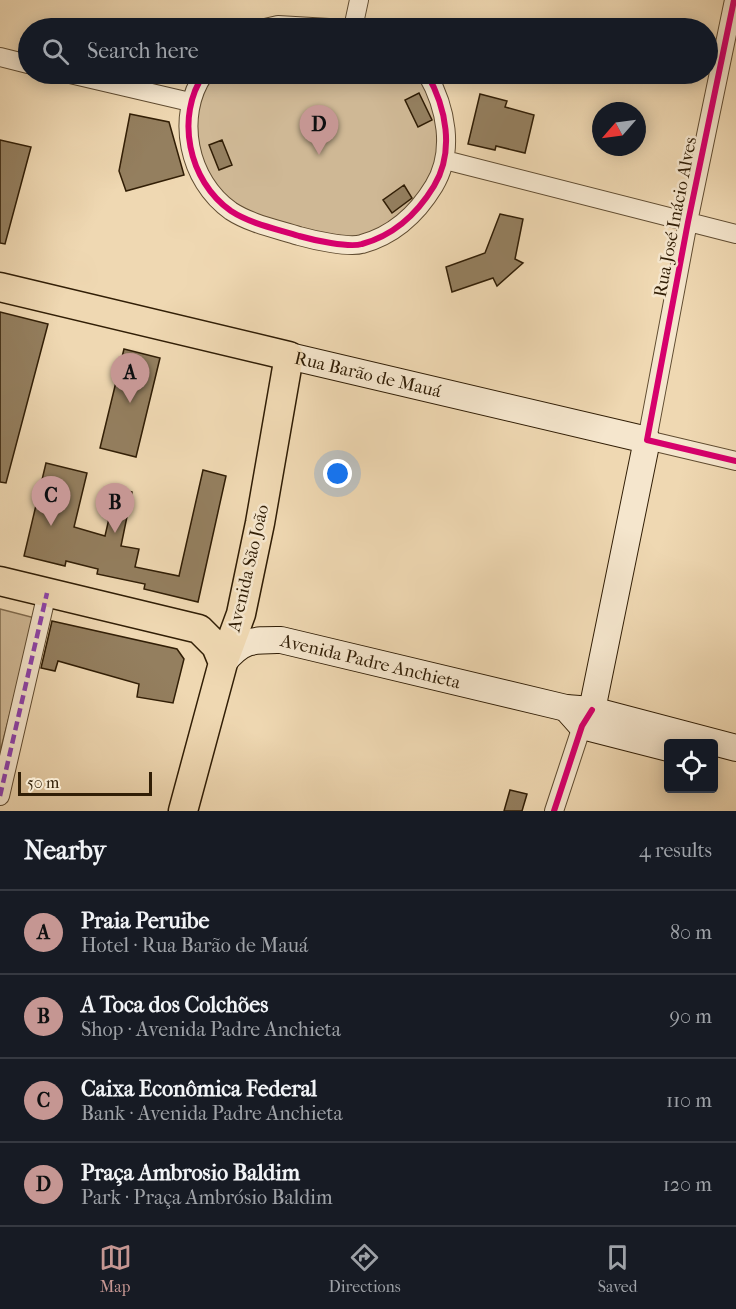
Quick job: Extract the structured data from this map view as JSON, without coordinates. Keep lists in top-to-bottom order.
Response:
{
  "streets": {
    "main road": [
      "Rua José Inácio Alves",
      "Rua Barão de Mauá",
      "Avenida São João",
      "Avenida Padre Anchieta"
    ]
  },
  "crossings": [
    ["Rua José Inácio Alves", "Rua Barão de Mauá"],
    ["Rua José Inácio Alves", "Avenida Padre Anchieta"],
    ["Rua Barão de Mauá", "Avenida São João"],
    ["Avenida São João", "Avenida Padre Anchieta"]
  ],
  "scale_bar": "50 m",
  "north": "bottom left",
  "page": {
    "search": "Search here",
    "pins": [
      "D",
      "A",
      "C",
      "B"
    ],
    "scale": "50 m",
    "heading": ["Nearby", "4 results"],
    "list": [
      {
        "mark": "A",
        "name": "Praia Peruibe",
        "note": "Hotel · Rua Barão de Mauá",
        "value": "80 m"
      },
      {
        "mark": "B",
        "name": "A Toca dos Colchões",
        "note": "Shop · Avenida Padre Anchieta",
        "value": "90 m"
      },
      {
        "mark": "C",
        "name": "Caixa Econômica Federal",
        "note": "Bank · Avenida Padre Anchieta",
        "value": "110 m"
      },
      {
        "mark": "D",
        "name": "Praça Ambrosio Baldim",
        "note": "Park · Praça Ambrósio Baldim",
        "value": "120 m"
      }
    ],
    "nav": ["Map", "Directions", "Saved"]
  }
}
